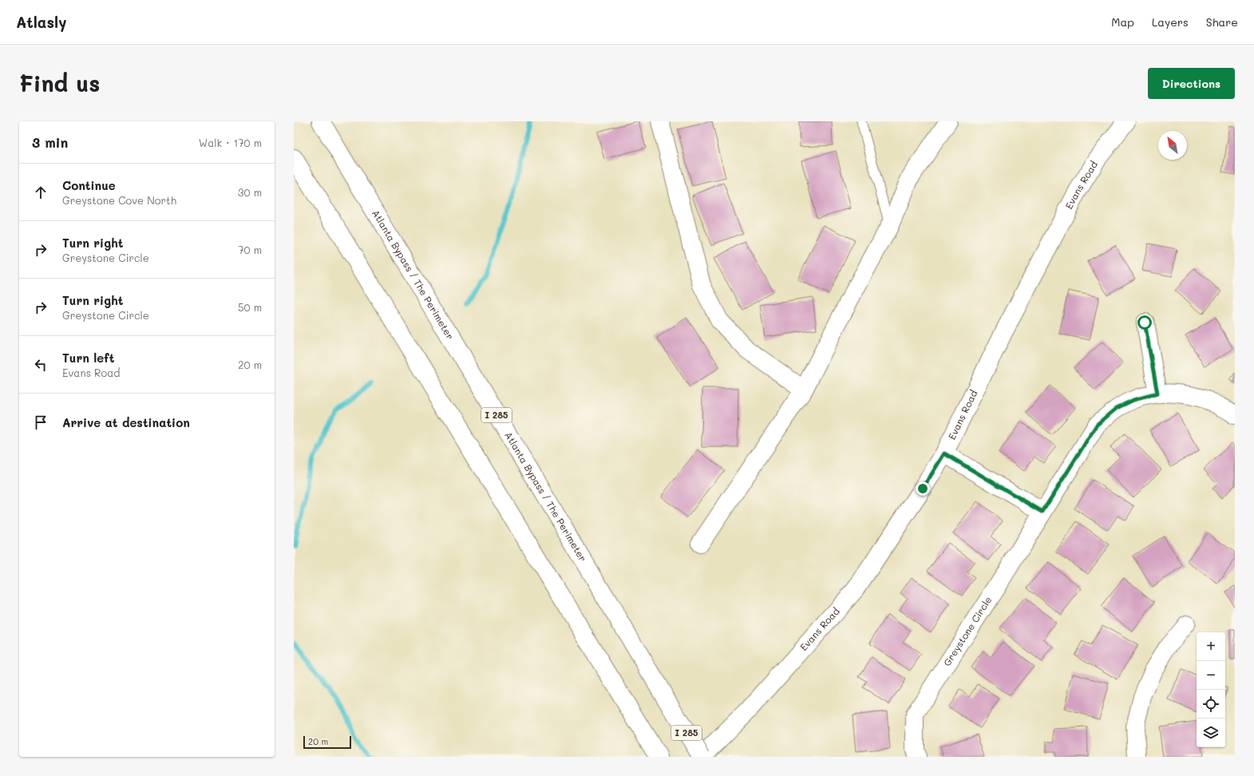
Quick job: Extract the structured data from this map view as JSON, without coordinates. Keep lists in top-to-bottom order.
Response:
{
  "streets": {
    "main road": [
      "Evans Road",
      "Atlanta Bypass / The Perimeter",
      "I 285",
      "Greystone Circle"
    ]
  },
  "crossings": [
    ["Evans Road", "Atlanta Bypass / The Perimeter"]
  ],
  "scale_bar": "20 m",
  "north": "top left",
  "page": {
    "header": "Atlasly",
    "nav": ["Map", "Layers", "Share"],
    "buttons": "Directions",
    "title": "Find us",
    "heading": ["3 min", "Walk · 170 m"],
    "list": [
      ["Continue", "Greystone Cove North", "30 m"],
      ["Turn right", "Greystone Circle", "70 m"],
      ["Turn right", "Greystone Circle", "50 m"],
      ["Turn left", "Evans Road", "20 m"],
      "Arrive at destination"
    ],
    "map_buttons": ["+", "−"],
    "scale": "20 m"
  }
}
